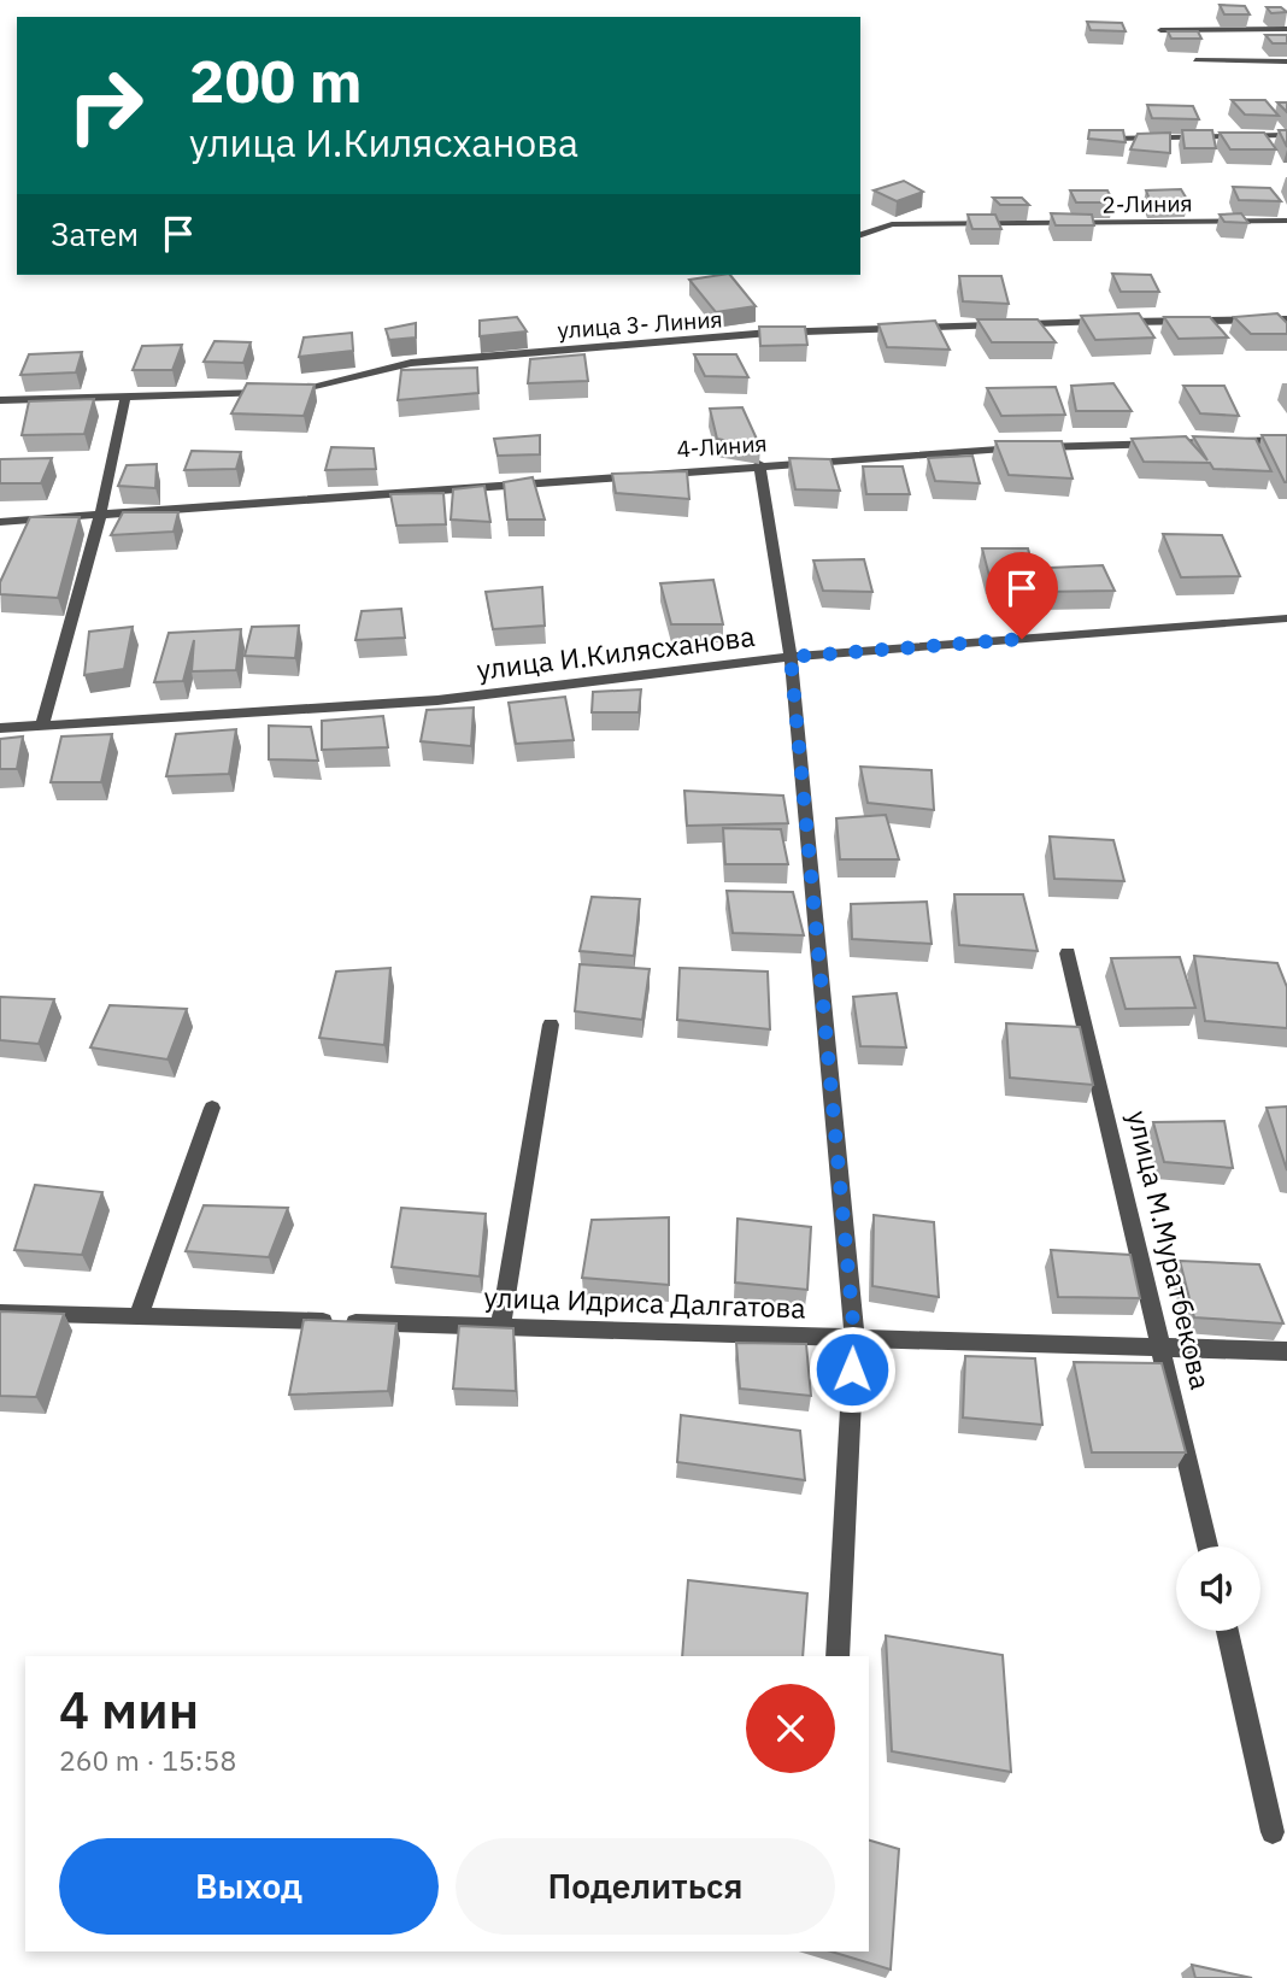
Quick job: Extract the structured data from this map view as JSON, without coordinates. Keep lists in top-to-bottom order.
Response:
{
  "streets": {
    "street": [
      "2-Линия",
      "улица 3- Линия",
      "4-Линия",
      "улица И.Килясханова",
      "улица М.Муратбекова",
      "улица Идриса Далгатова"
    ]
  },
  "crossings": [
    ["улица М.Муратбекова", "улица Идриса Далгатова"]
  ],
  "page": {
    "turn": ["200 m", "улица И.Килясханова"],
    "then": "Затем",
    "heading": ["4 мин", "260 m · 15:58"],
    "buttons": ["Выход", "Поделиться"]
  }
}
